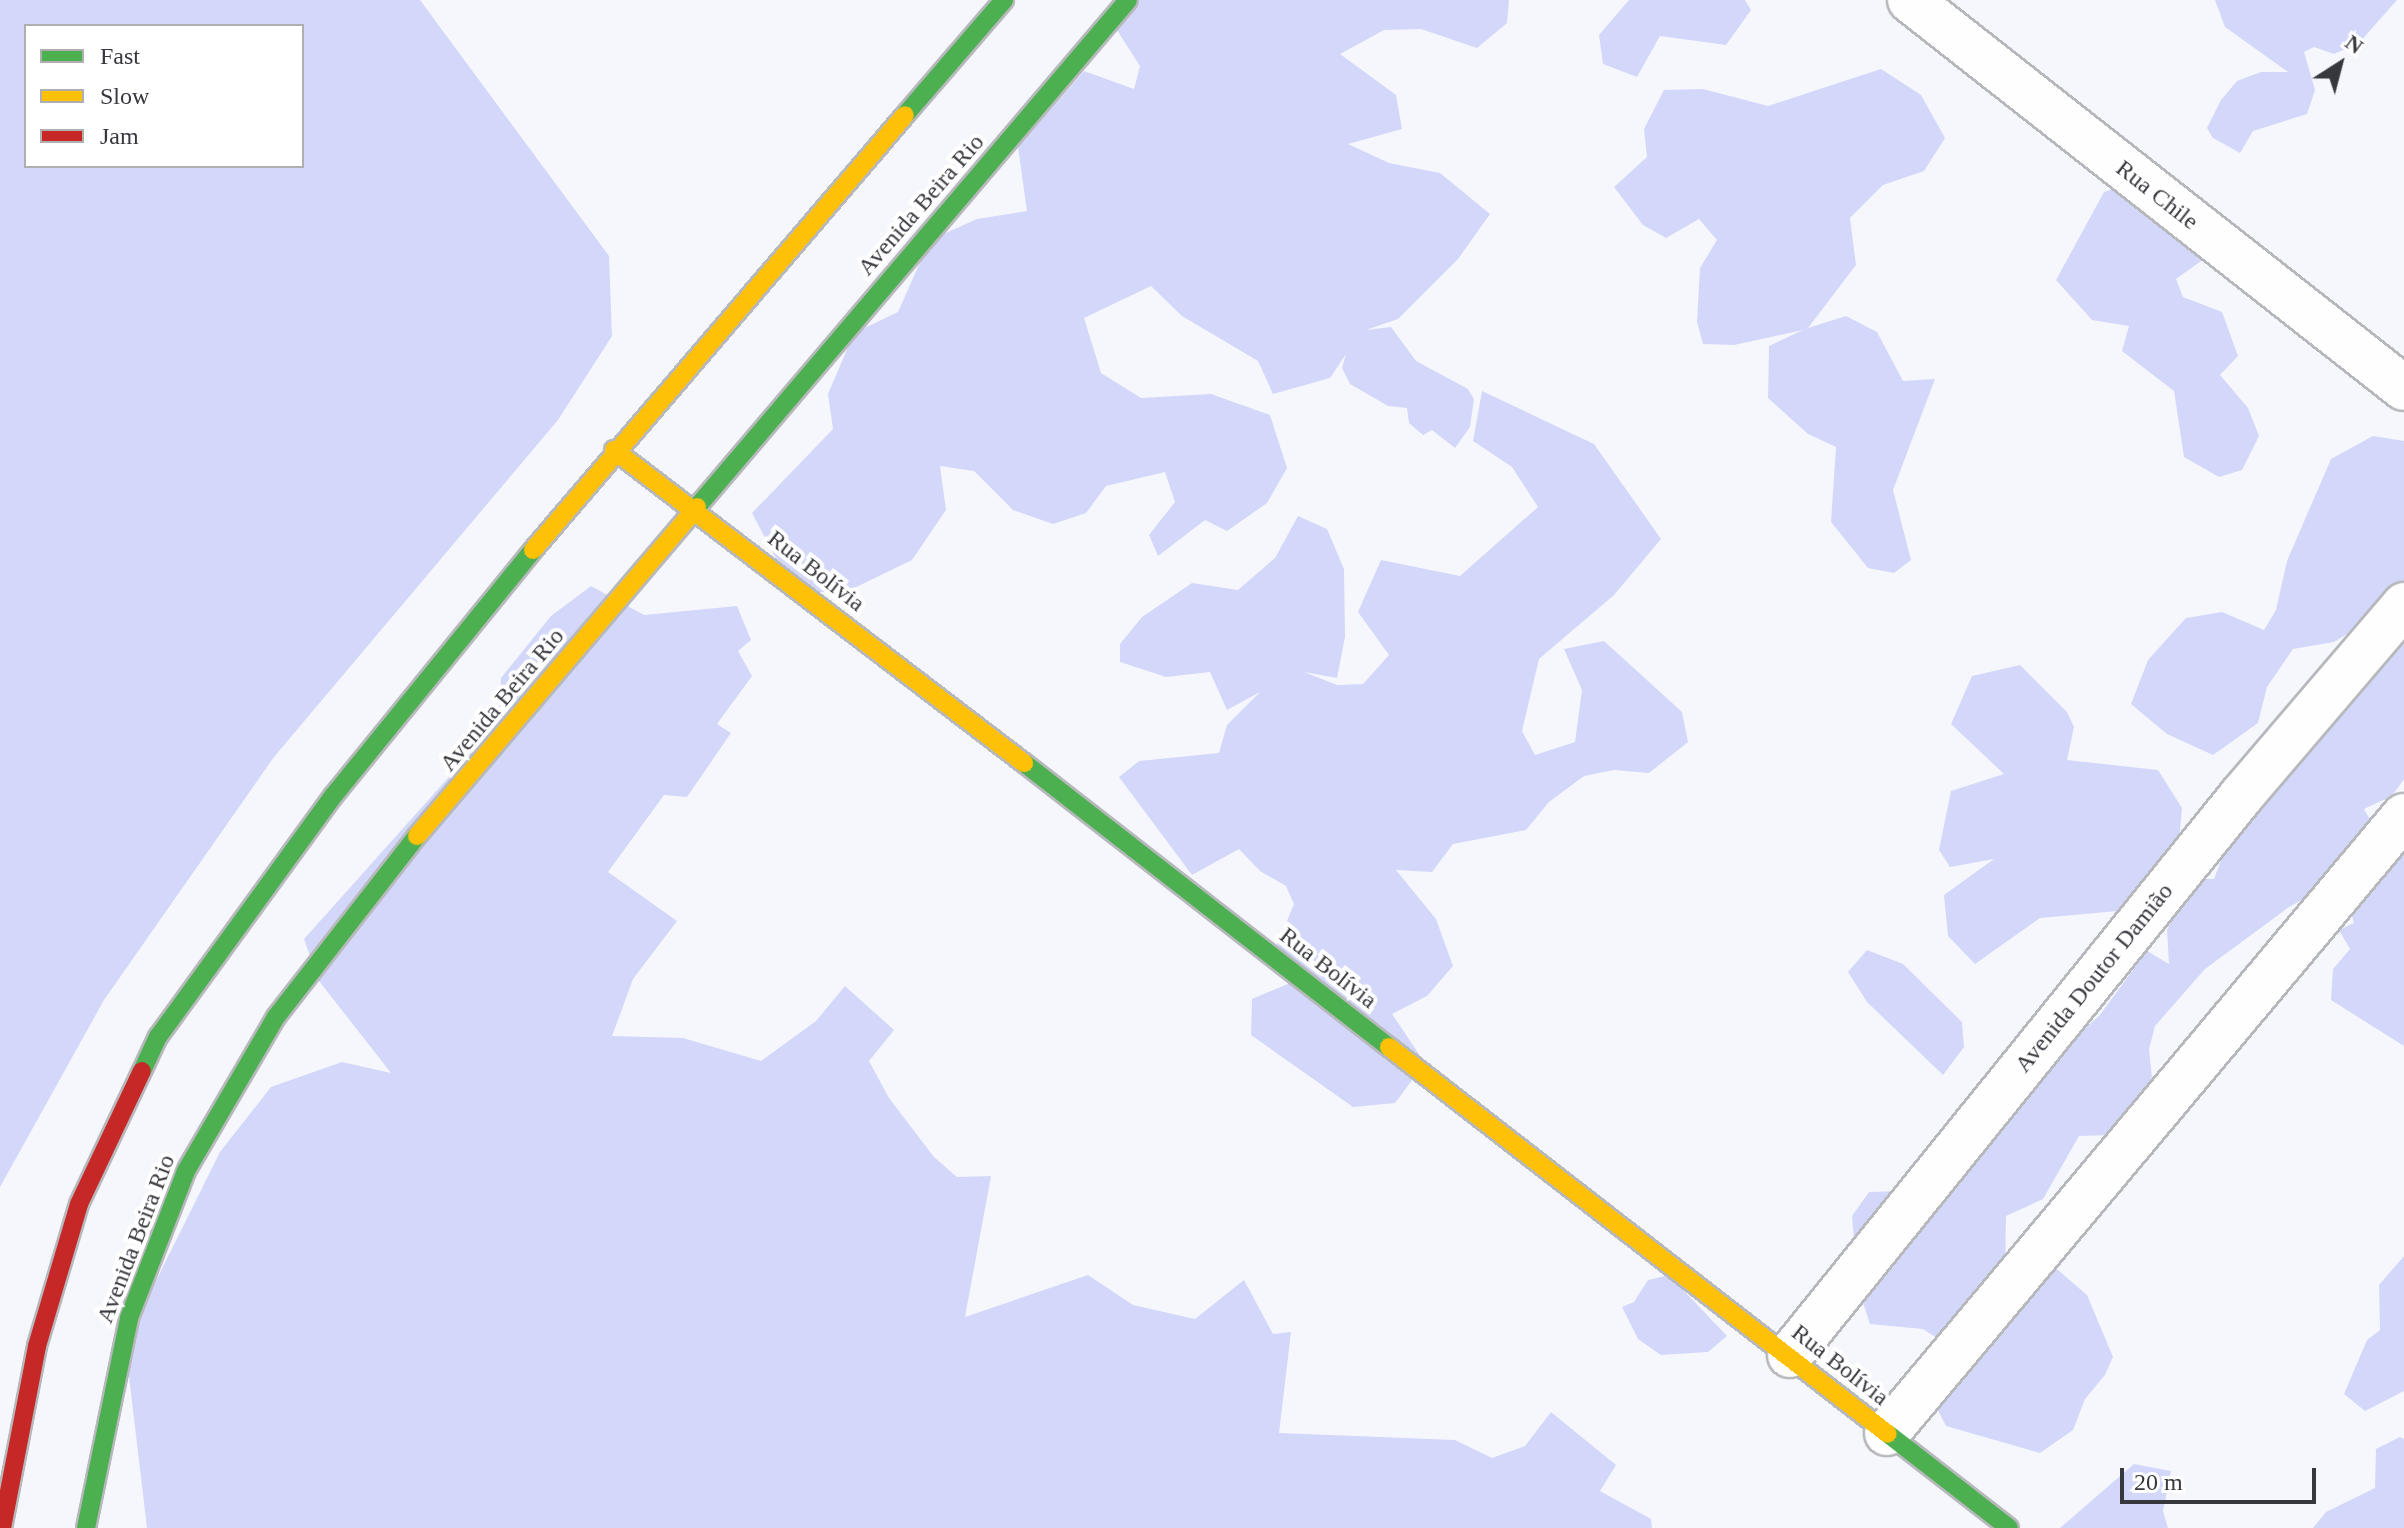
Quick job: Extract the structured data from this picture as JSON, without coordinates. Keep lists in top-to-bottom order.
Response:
{
  "streets": {
    "street": [
      "Rua Chile",
      "Avenida Beira Rio",
      "Rua Bolívia",
      "Avenida Doutor Damião"
    ]
  },
  "crossings": [
    ["Avenida Beira Rio", "Rua Bolívia"],
    ["Rua Bolívia", "Avenida Doutor Damião"]
  ],
  "legend": ["Fast", "Slow", "Jam"],
  "scale_bar": "20 m",
  "north": "top right"
}
